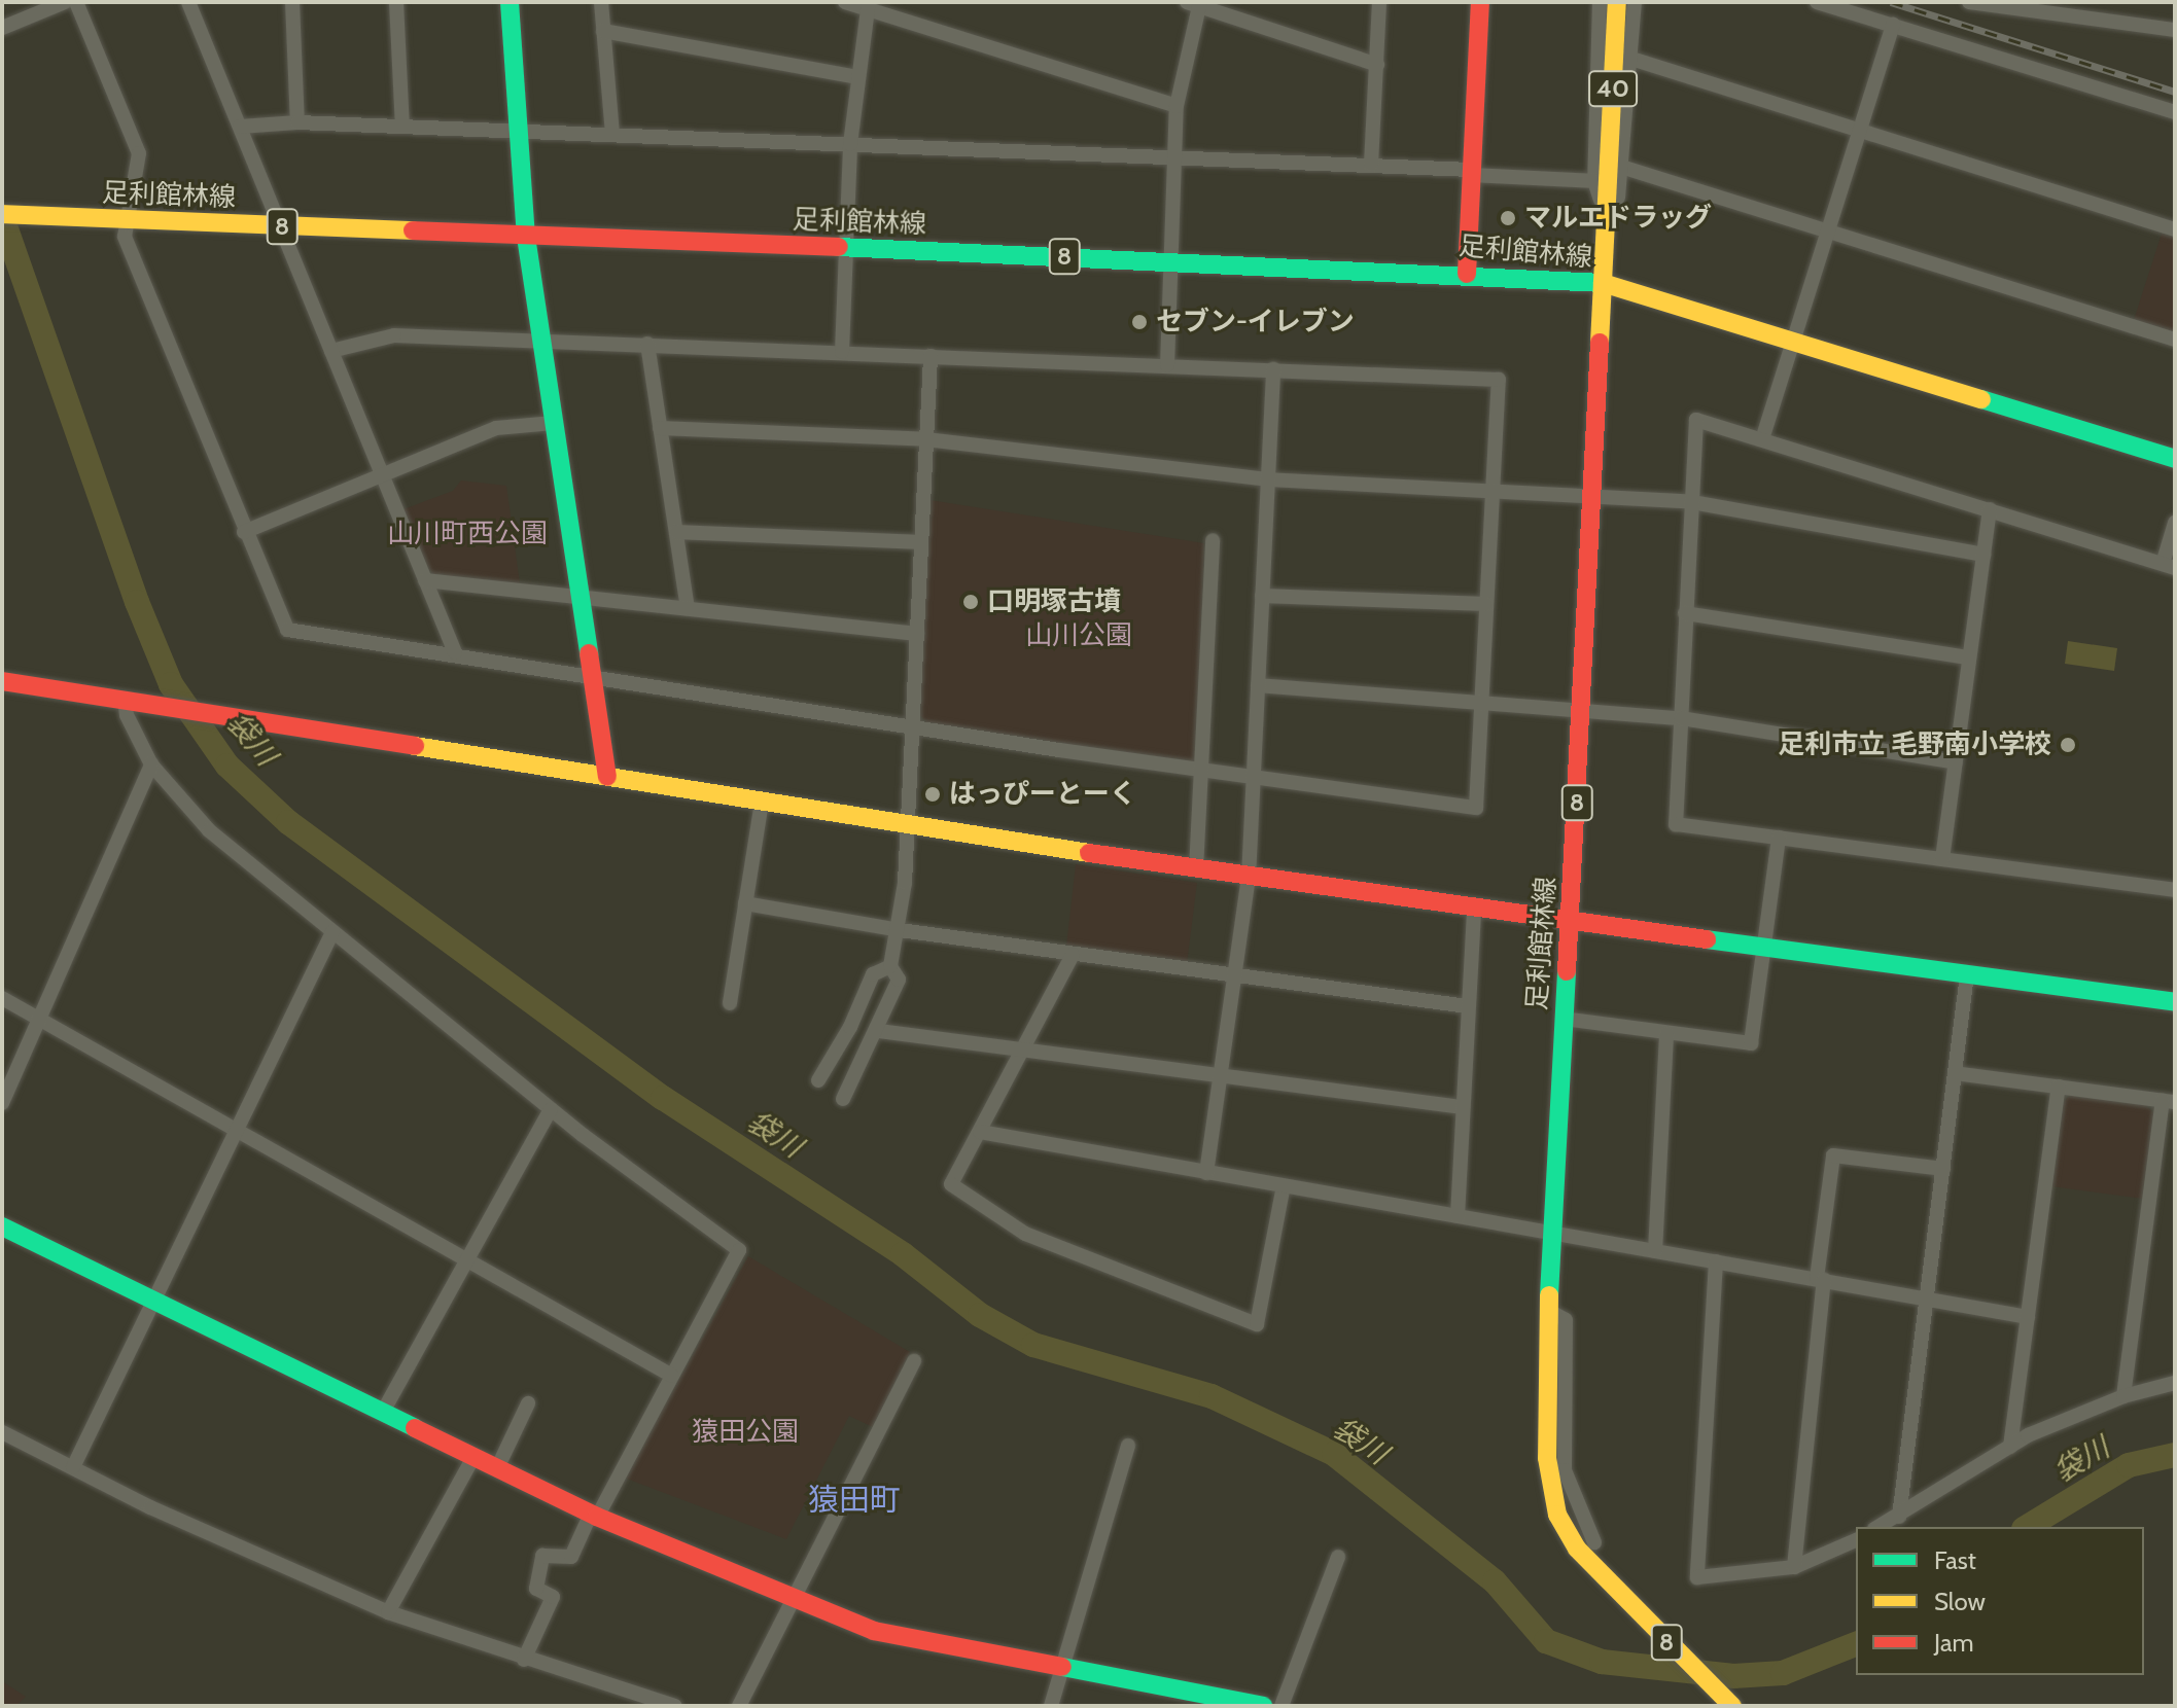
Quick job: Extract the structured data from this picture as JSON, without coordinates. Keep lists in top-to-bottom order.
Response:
{
  "streets": {
    "street": ["40", "足利館林線", "8"]
  },
  "crossings": [
    ["40", "足利館林線"]
  ],
  "districts": ["猿田町"],
  "water": ["袋川"],
  "parks": ["山川町西公園", "山川公園", "猿田公園"],
  "places": [
    "マルエドラッグ",
    "セブン-イレブン",
    "口明塚古墳",
    "足利市立 毛野南小学校",
    "はっぴーとーく"
  ],
  "legend": ["Fast", "Slow", "Jam"]
}
